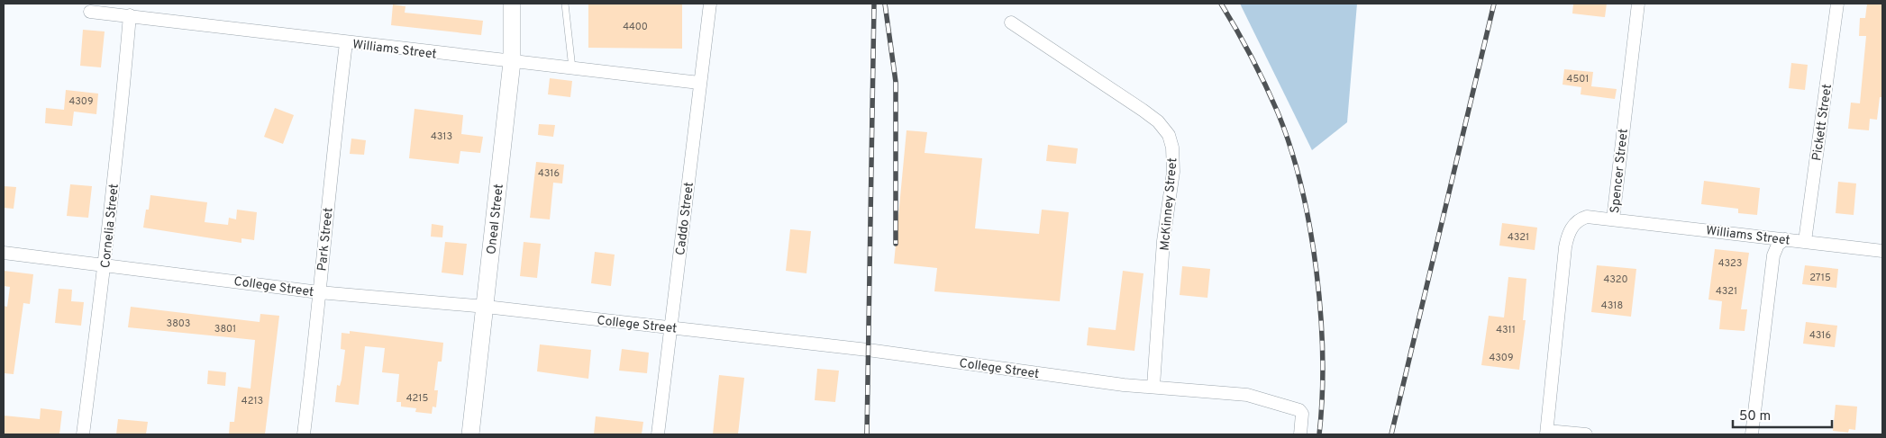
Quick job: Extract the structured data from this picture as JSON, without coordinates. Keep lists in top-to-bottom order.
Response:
{
  "streets": {
    "street": [
      "Williams Street",
      "Pickett Street",
      "Spencer Street",
      "McKinney Street",
      "Caddo Street",
      "Oneal Street",
      "Cornelia Street",
      "Park Street",
      "College Street"
    ]
  },
  "crossings": [
    ["Williams Street", "Pickett Street"],
    ["Williams Street", "Spencer Street"],
    ["Williams Street", "Caddo Street"],
    ["Williams Street", "Oneal Street"],
    ["Williams Street", "Cornelia Street"],
    ["Williams Street", "Park Street"],
    ["McKinney Street", "College Street"],
    ["Caddo Street", "College Street"],
    ["Oneal Street", "College Street"],
    ["Cornelia Street", "College Street"],
    ["Park Street", "College Street"]
  ],
  "house_numbers": [
    "4400",
    "4501",
    "4309",
    "4313",
    "4316",
    "4321",
    "4323",
    "2715",
    "4320",
    "4321",
    "4318",
    "3803",
    "3801",
    "4311",
    "4316",
    "4309",
    "4215",
    "4213"
  ],
  "scale_bar": "50 m"
}
